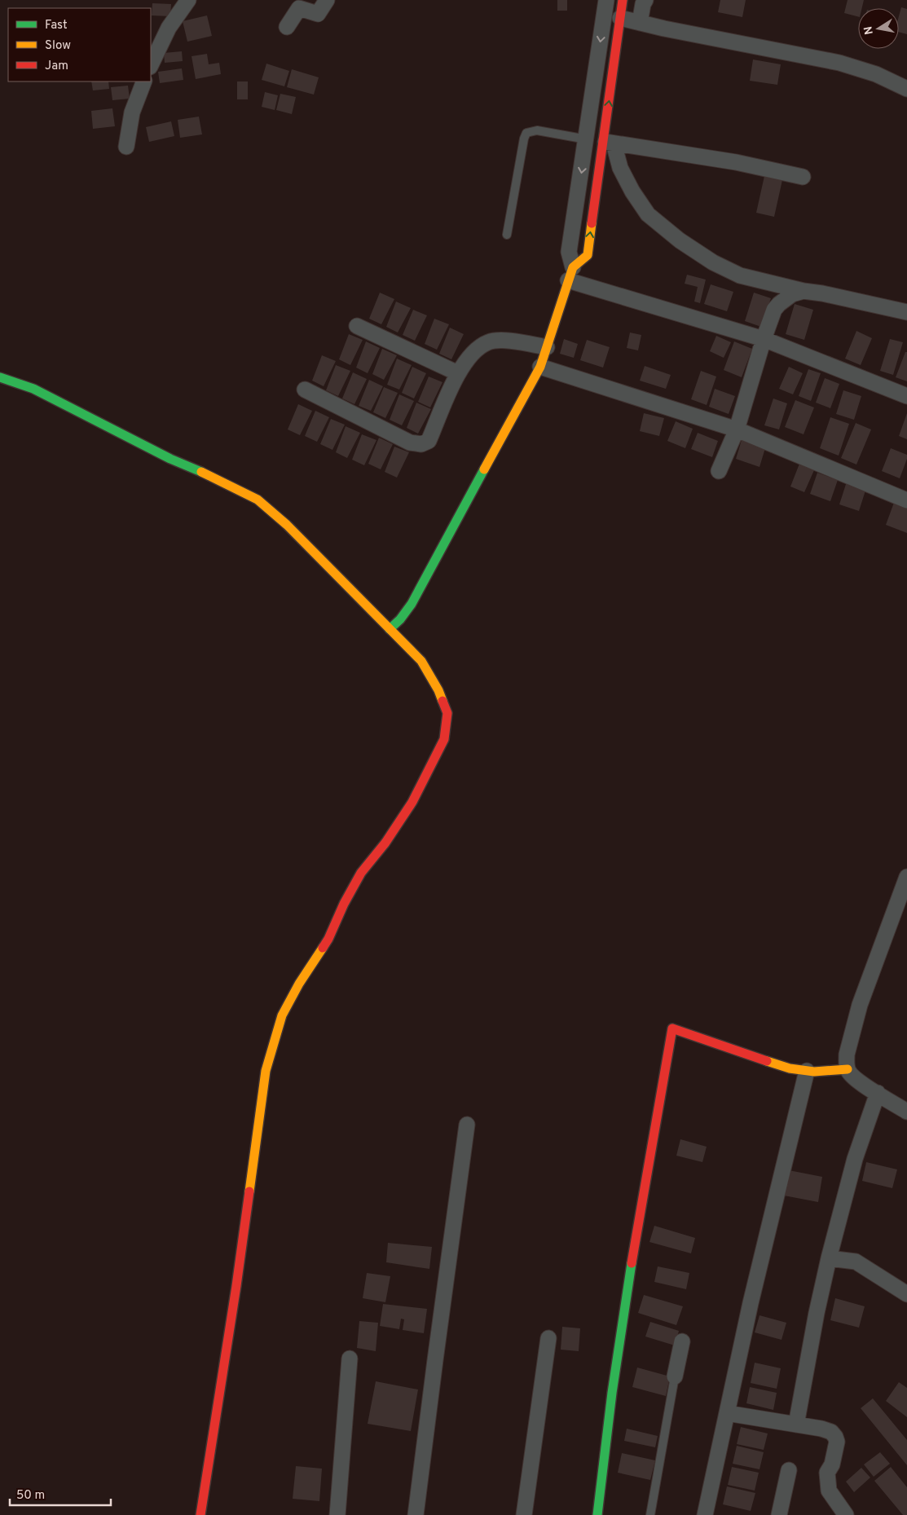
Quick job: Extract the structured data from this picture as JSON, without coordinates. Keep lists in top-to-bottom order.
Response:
{
  "legend": ["Fast", "Slow", "Jam"],
  "scale_bar": "50 m",
  "north": "left"
}
